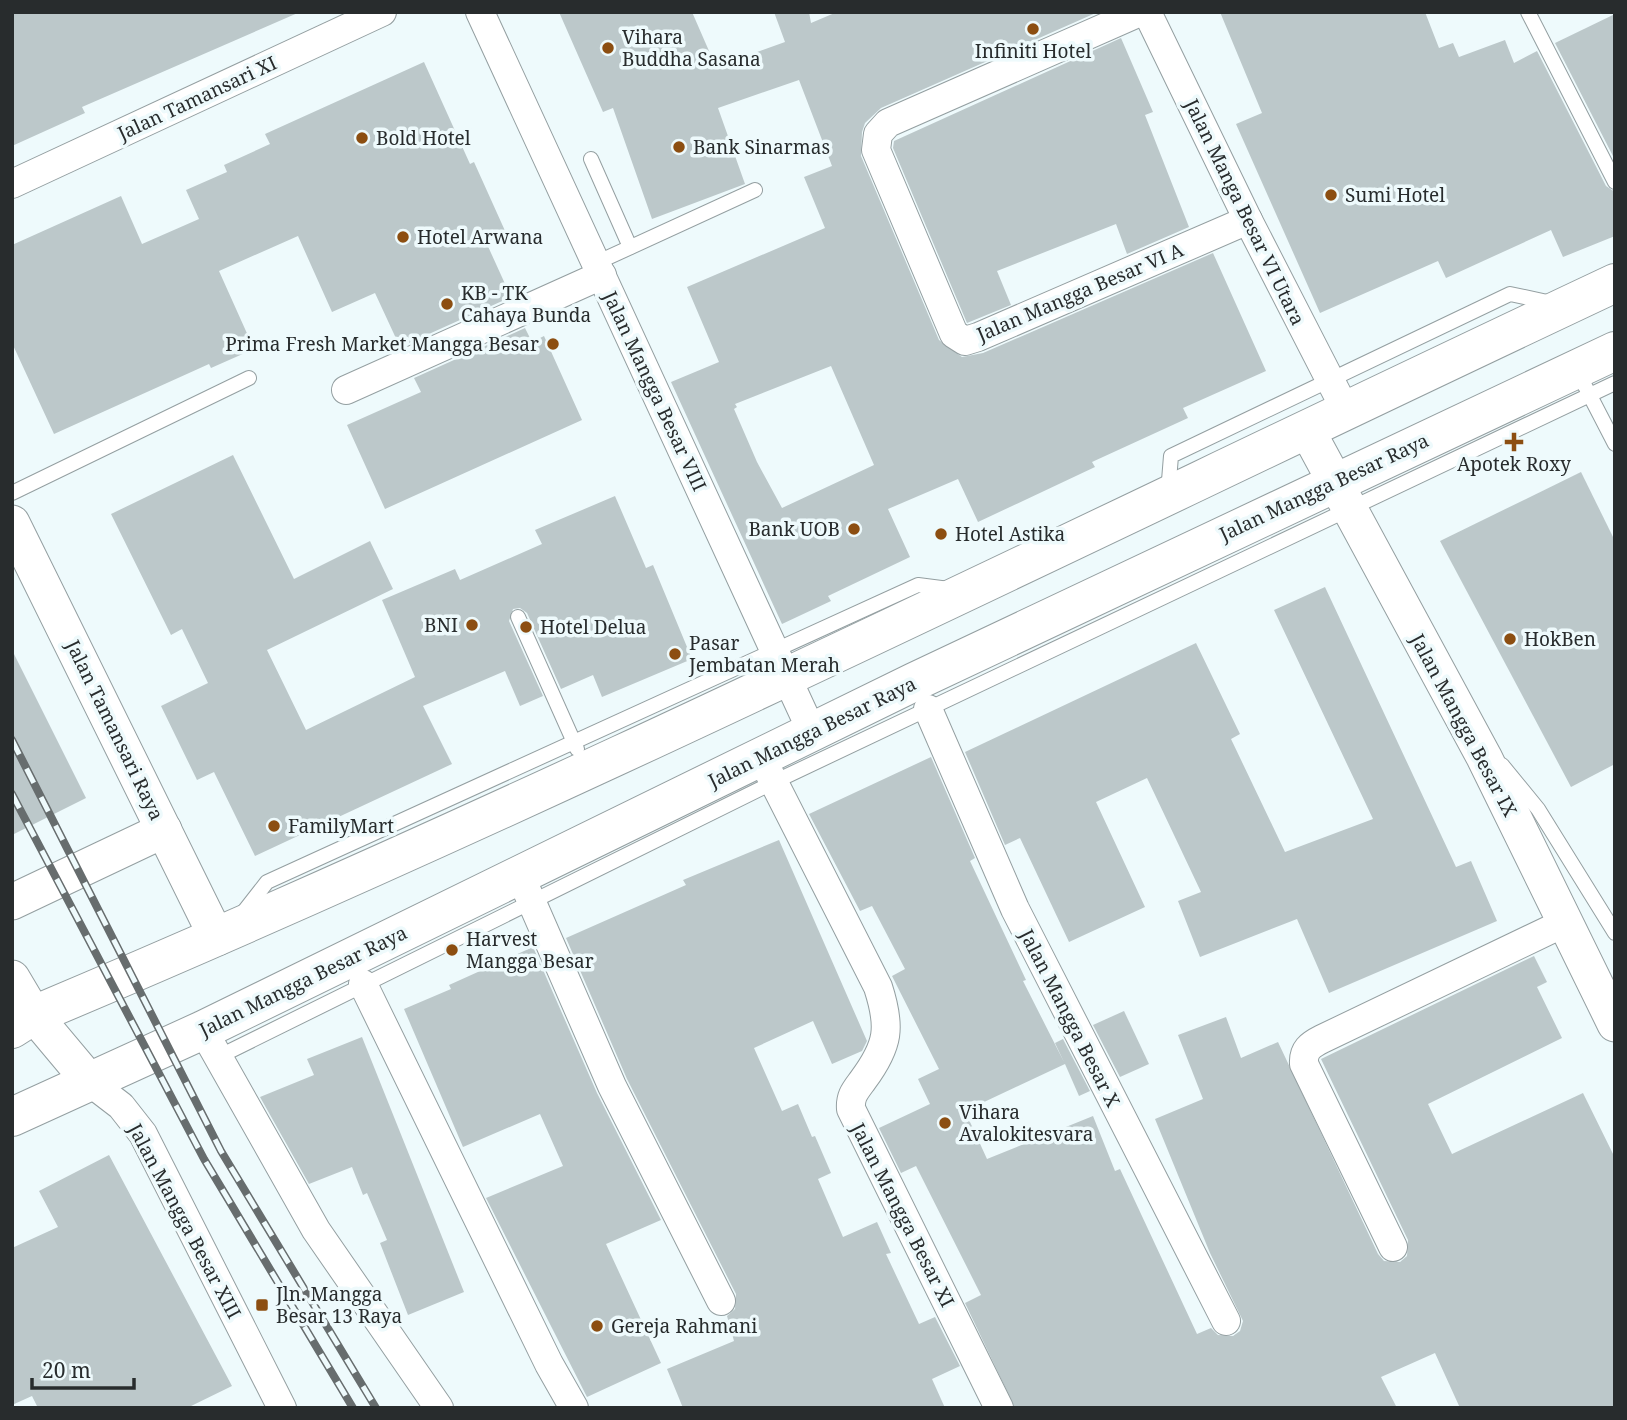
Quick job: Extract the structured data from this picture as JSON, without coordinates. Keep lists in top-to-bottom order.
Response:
{
  "streets": {
    "main road": ["Jalan Mangga Besar Raya"],
    "street": [
      "Jalan Tamansari XI",
      "Jalan Manga Besar VI Utara",
      "Jalan Mangga Besar VI A",
      "Jalan Mangga Besar VIII",
      "Jalan Mangga Besar IX",
      "Jalan Tamansari Raya",
      "Jalan Mangga Besar X",
      "Jalan Mangga Besar XI",
      "Jalan Mangga Besar XIII"
    ]
  },
  "crossings": [
    ["Jalan Manga Besar VI Utara", "Jalan Mangga Besar VI A"],
    ["Jalan Mangga Besar VIII", "Jalan Mangga Besar Raya"],
    ["Jalan Mangga Besar Raya", "Jalan Mangga Besar IX"],
    ["Jalan Mangga Besar Raya", "Jalan Mangga Besar XI"],
    ["Jalan Mangga Besar Raya", "Jalan Mangga Besar XIII"]
  ],
  "places": {
    "other": [
      "Infiniti Hotel",
      "Vihara Buddha Sasana",
      "Bold Hotel",
      "Bank Sinarmas",
      "Sumi Hotel",
      "Hotel Arwana",
      "KB - TK Cahaya Bunda",
      "Prima Fresh Market Mangga Besar",
      "Bank UOB",
      "Hotel Astika",
      "BNI",
      "Hotel Delua",
      "HokBen",
      "Pasar Jembatan Merah",
      "FamilyMart",
      "Harvest Mangga Besar",
      "Vihara Avalokitesvara",
      "Gereja Rahmani"
    ],
    "health": ["Apotek Roxy"],
    "transit": ["Jln. Mangga Besar 13 Raya"]
  },
  "scale_bar": "20 m"
}
